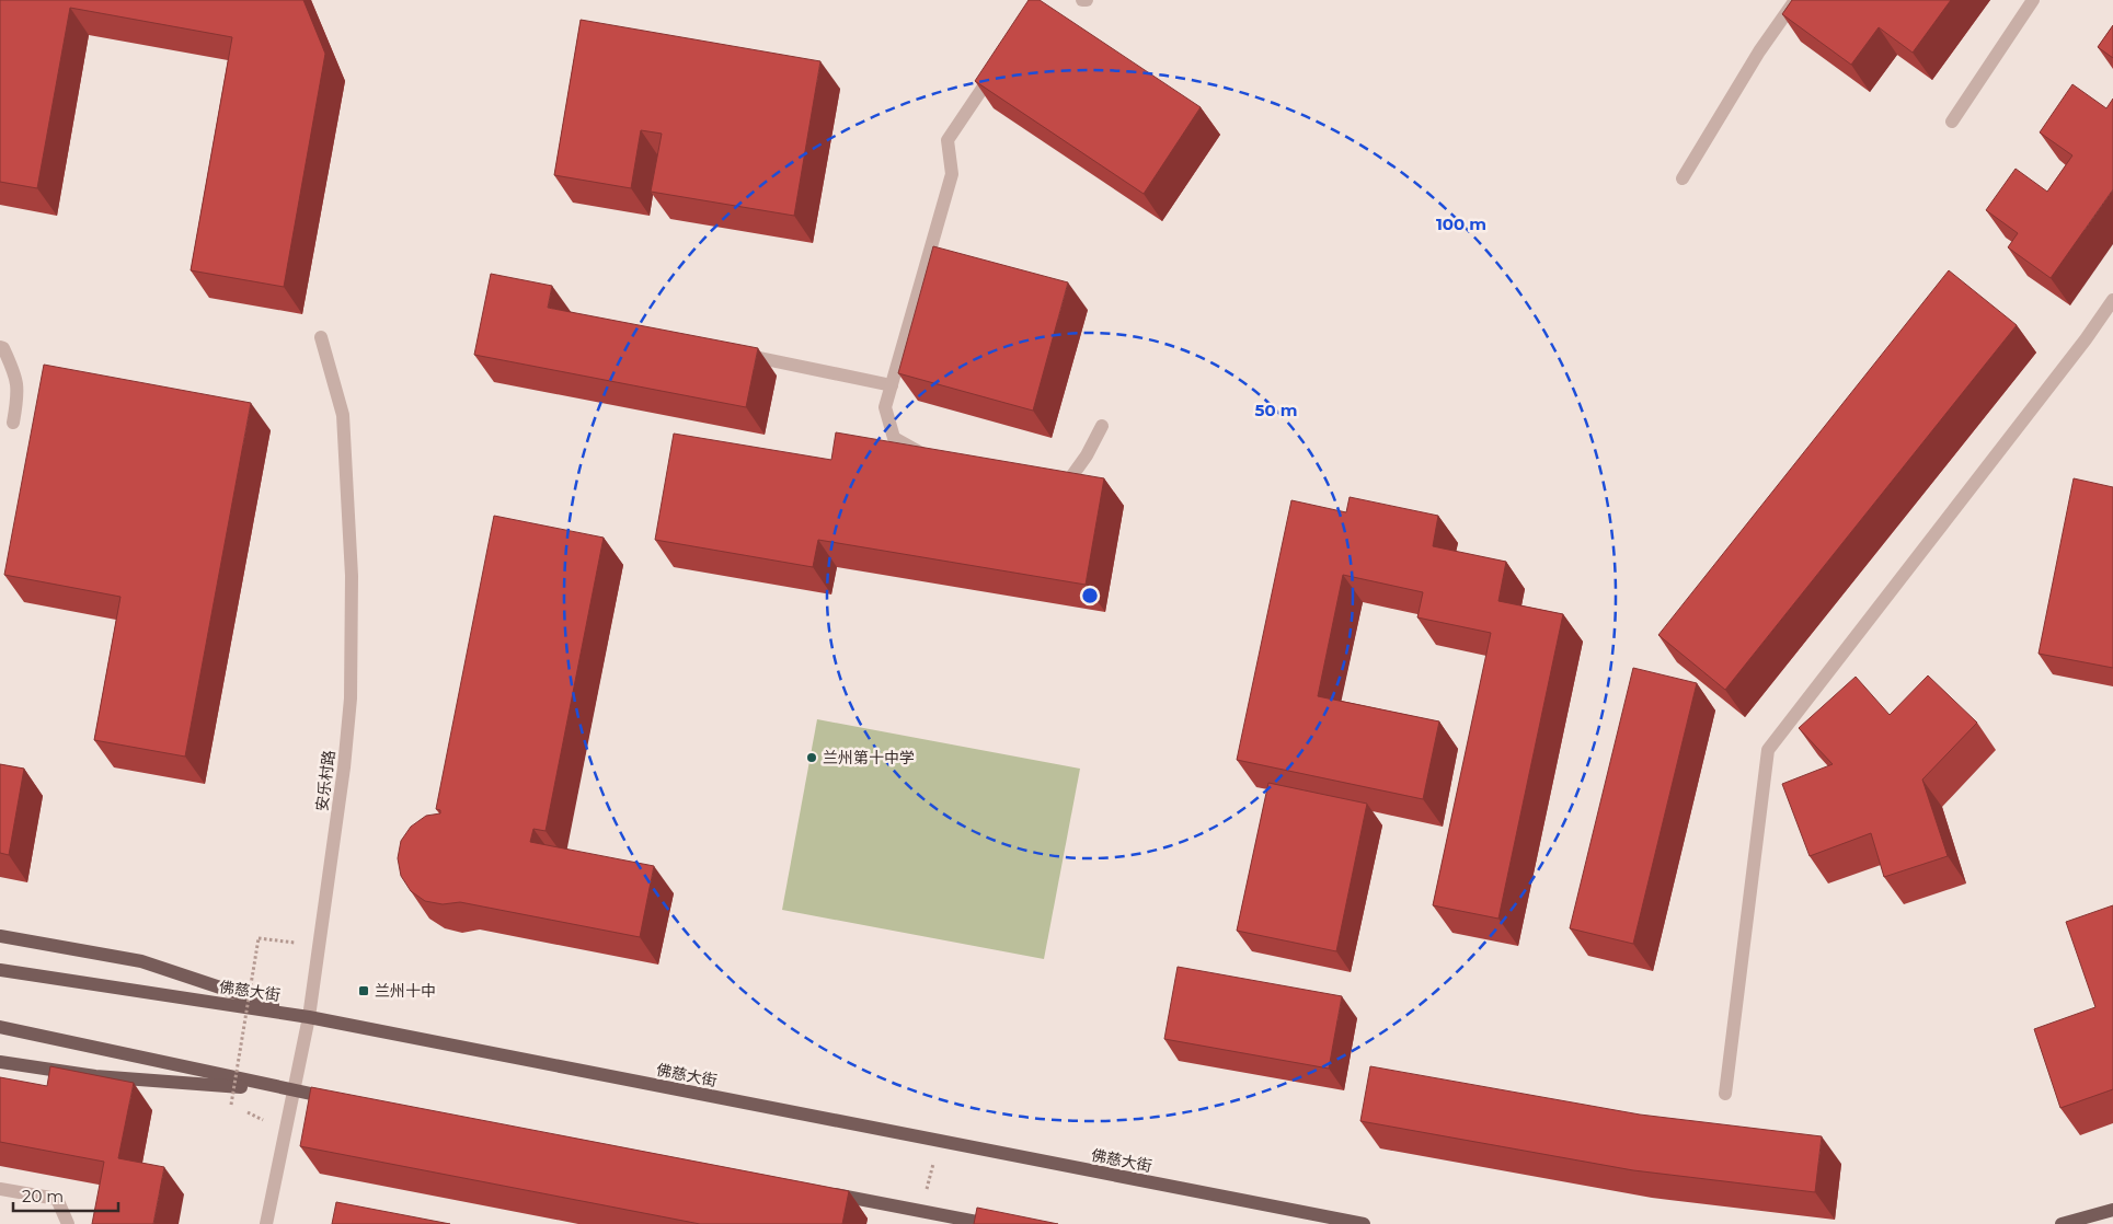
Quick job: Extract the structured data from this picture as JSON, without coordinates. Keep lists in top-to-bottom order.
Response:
{
  "streets": {
    "main road": ["佛慈大街"],
    "street": ["安乐村路"]
  },
  "crossings": [
    ["安乐村路", "佛慈大街"]
  ],
  "places": {
    "other": ["兰州第十中学"],
    "transit": ["兰州十中"]
  },
  "scale_bar": "20 m",
  "rings": ["100 m", "50 m"]
}
